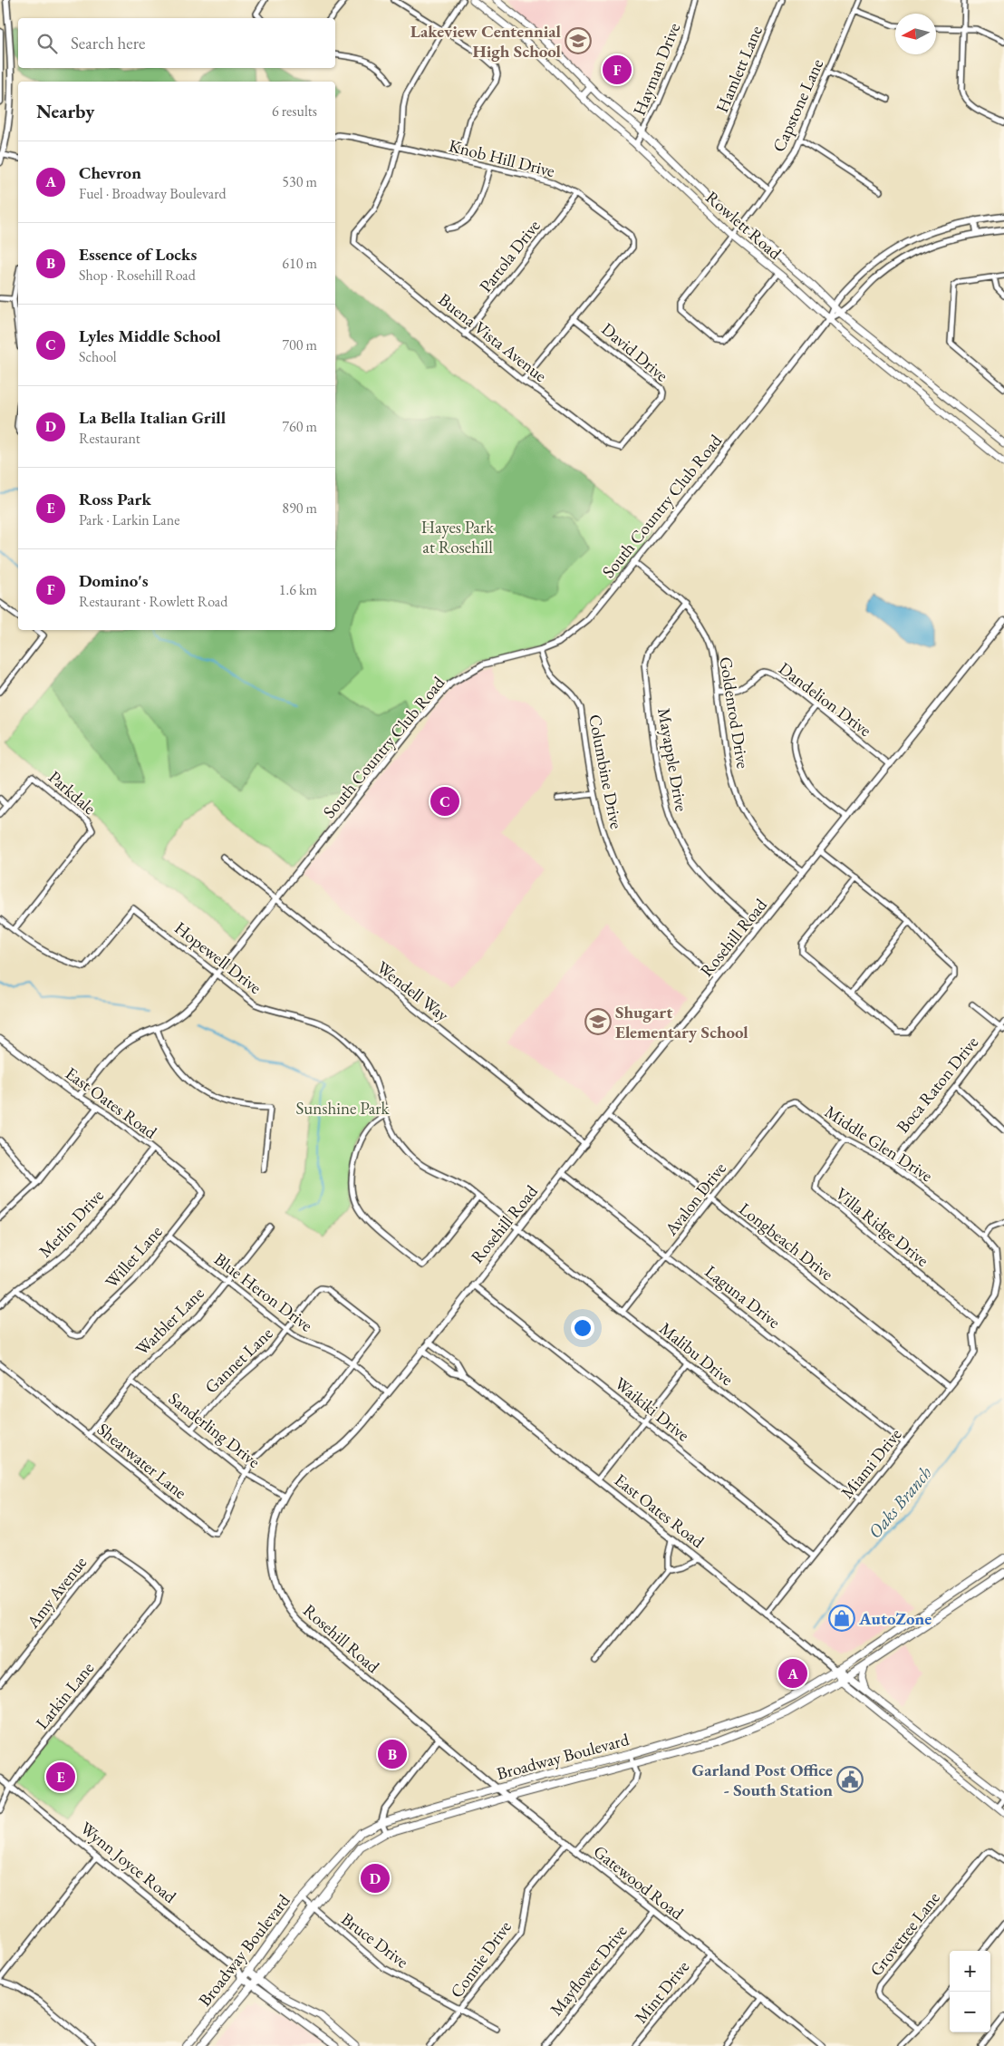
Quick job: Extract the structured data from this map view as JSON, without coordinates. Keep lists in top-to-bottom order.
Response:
{
  "streets": {
    "main road": [
      "Rowlett Road",
      "East Oates Road",
      "Broadway Boulevard",
      "Wynn Joyce Road"
    ],
    "street": [
      "Hayman Drive",
      "Hamlett Lane",
      "Capstone Lane",
      "Knob Hill Drive",
      "Partola Drive",
      "Buena Vista Avenue",
      "David Drive",
      "South Country Club Road",
      "Dandelion Drive",
      "Goldenrod Drive",
      "Mayapple Drive",
      "Columbine Drive",
      "Parkdale",
      "Rosehill Road",
      "Hopewell Drive",
      "Wendell Way",
      "Boca Raton Drive",
      "Middle Glen Drive",
      "Avalon Drive",
      "Merlin Drive",
      "Villa Ridge Drive",
      "Longbeach Drive",
      "Willet Lane",
      "Blue Heron Drive",
      "Laguna Drive",
      "Warbler Lane",
      "Malibu Drive",
      "Gannet Lane",
      "Waikiki Drive",
      "Sanderling Drive",
      "Shearwater Lane",
      "Miami Drive",
      "Amy Avenue",
      "Larkin Lane",
      "Gatewood Road",
      "Grovetree Lane",
      "Bruce Drive",
      "Connie Drive",
      "Mayflower Drive",
      "Mint Drive"
    ]
  },
  "crossings": [
    ["Hayman Drive", "Rowlett Road"],
    ["Hamlett Lane", "Capstone Lane"],
    ["Capstone Lane", "Rowlett Road"],
    ["Knob Hill Drive", "Partola Drive"],
    ["Knob Hill Drive", "Buena Vista Avenue"],
    ["Knob Hill Drive", "David Drive"],
    ["Rowlett Road", "South Country Club Road"],
    ["Partola Drive", "Buena Vista Avenue"],
    ["Buena Vista Avenue", "David Drive"],
    ["South Country Club Road", "Goldenrod Drive"],
    ["South Country Club Road", "Columbine Drive"],
    ["South Country Club Road", "Hopewell Drive"],
    ["South Country Club Road", "Wendell Way"],
    ["South Country Club Road", "East Oates Road"],
    ["Dandelion Drive", "Goldenrod Drive"],
    ["Dandelion Drive", "Rosehill Road"],
    ["Goldenrod Drive", "Mayapple Drive"],
    ["Goldenrod Drive", "Rosehill Road"],
    ["Mayapple Drive", "Rosehill Road"],
    ["Columbine Drive", "Rosehill Road"],
    ["Parkdale", "Hopewell Drive"],
    ["Rosehill Road", "Hopewell Drive"],
    ["Rosehill Road", "Wendell Way"],
    ["Rosehill Road", "East Oates Road"],
    ["Rosehill Road", "Longbeach Drive"],
    ["Rosehill Road", "Blue Heron Drive"],
    ["Rosehill Road", "Laguna Drive"],
    ["Rosehill Road", "Malibu Drive"],
    ["Rosehill Road", "Waikiki Drive"],
    ["Rosehill Road", "Sanderling Drive"],
    ["Rosehill Road", "Gatewood Road"],
    ["Hopewell Drive", "Malibu Drive"],
    ["Boca Raton Drive", "Middle Glen Drive"],
    ["East Oates Road", "Merlin Drive"],
    ["East Oates Road", "Willet Lane"],
    ["East Oates Road", "Miami Drive"],
    ["East Oates Road", "Broadway Boulevard"],
    ["Middle Glen Drive", "Avalon Drive"],
    ["Middle Glen Drive", "Villa Ridge Drive"],
    ["Middle Glen Drive", "Miami Drive"],
    ["Avalon Drive", "Longbeach Drive"],
    ["Avalon Drive", "Laguna Drive"],
    ["Avalon Drive", "Malibu Drive"],
    ["Merlin Drive", "Willet Lane"],
    ["Villa Ridge Drive", "Miami Drive"],
    ["Longbeach Drive", "Miami Drive"],
    ["Willet Lane", "Blue Heron Drive"],
    ["Blue Heron Drive", "Warbler Lane"],
    ["Blue Heron Drive", "Gannet Lane"],
    ["Laguna Drive", "Miami Drive"],
    ["Warbler Lane", "Sanderling Drive"],
    ["Warbler Lane", "Shearwater Lane"],
    ["Malibu Drive", "Miami Drive"],
    ["Gannet Lane", "Sanderling Drive"],
    ["Waikiki Drive", "Miami Drive"],
    ["Sanderling Drive", "Shearwater Lane"],
    ["Amy Avenue", "Larkin Lane"],
    ["Larkin Lane", "Wynn Joyce Road"],
    ["Broadway Boulevard", "Wynn Joyce Road"],
    ["Broadway Boulevard", "Gatewood Road"],
    ["Broadway Boulevard", "Bruce Drive"],
    ["Gatewood Road", "Connie Drive"],
    ["Gatewood Road", "Mayflower Drive"],
    ["Gatewood Road", "Mint Drive"],
    ["Bruce Drive", "Connie Drive"]
  ],
  "water": ["Oaks Branch"],
  "parks": ["Hayes Park at Rosehill", "Sunshine Park"],
  "places": {
    "school or university": ["Lakeview Centennial High School", "Shugart Elementary School"],
    "shop": ["AutoZone"],
    "public building": ["Garland Post Office - South Station"]
  },
  "north": "left",
  "page": {
    "search": "Search here",
    "pins": [
      "F",
      "C",
      "A",
      "B",
      "E",
      "D"
    ],
    "heading": ["Nearby", "6 results"],
    "list": [
      {
        "mark": "A",
        "name": "Chevron",
        "note": "Fuel · Broadway Boulevard",
        "value": "530 m"
      },
      {
        "mark": "B",
        "name": "Essence of Locks",
        "note": "Shop · Rosehill Road",
        "value": "610 m"
      },
      {
        "mark": "C",
        "name": "Lyles Middle School",
        "note": "School",
        "value": "700 m"
      },
      {
        "mark": "D",
        "name": "La Bella Italian Grill",
        "note": "Restaurant",
        "value": "760 m"
      },
      {
        "mark": "E",
        "name": "Ross Park",
        "note": "Park · Larkin Lane",
        "value": "890 m"
      },
      {
        "mark": "F",
        "name": "Domino's",
        "note": "Restaurant · Rowlett Road",
        "value": "1.6 km"
      }
    ],
    "map_buttons": ["+", "−"]
  }
}
